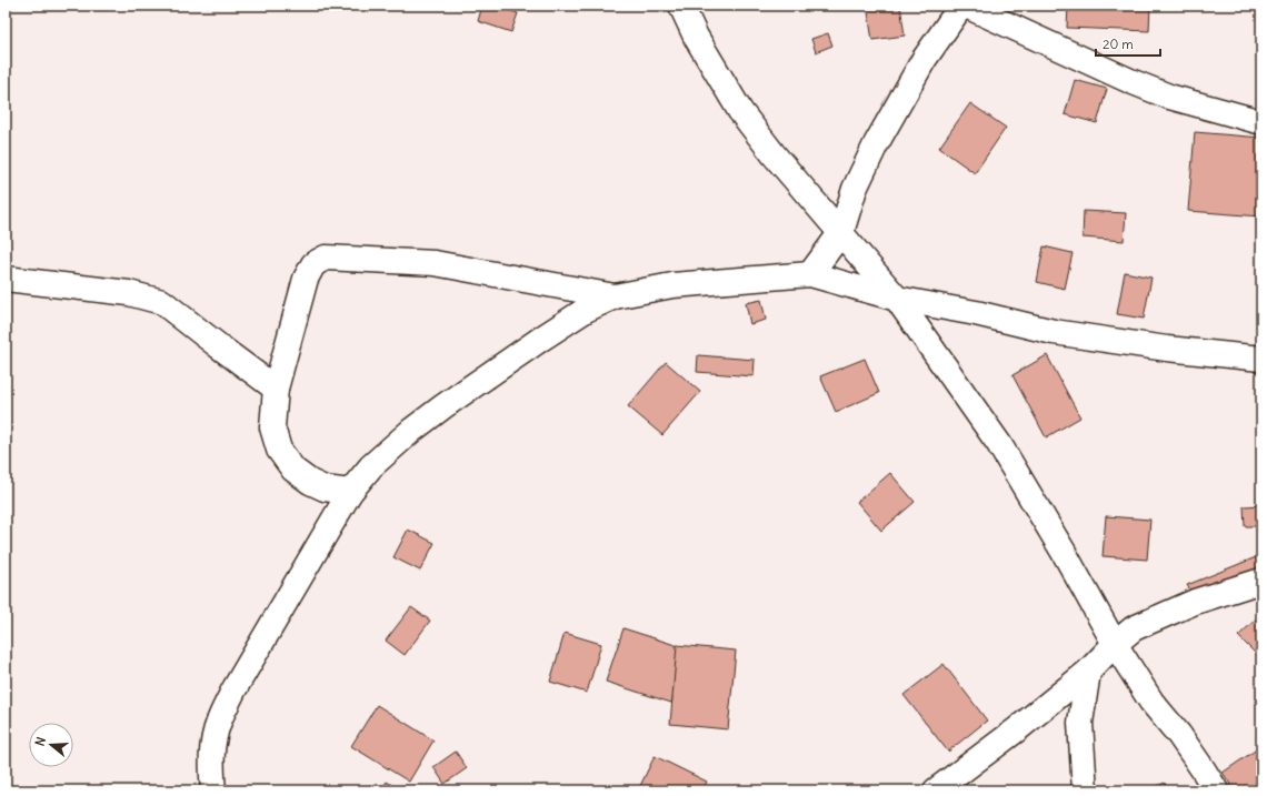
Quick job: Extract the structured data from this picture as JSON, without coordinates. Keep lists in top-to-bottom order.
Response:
{
  "scale_bar": "20 m",
  "north": "left"
}
